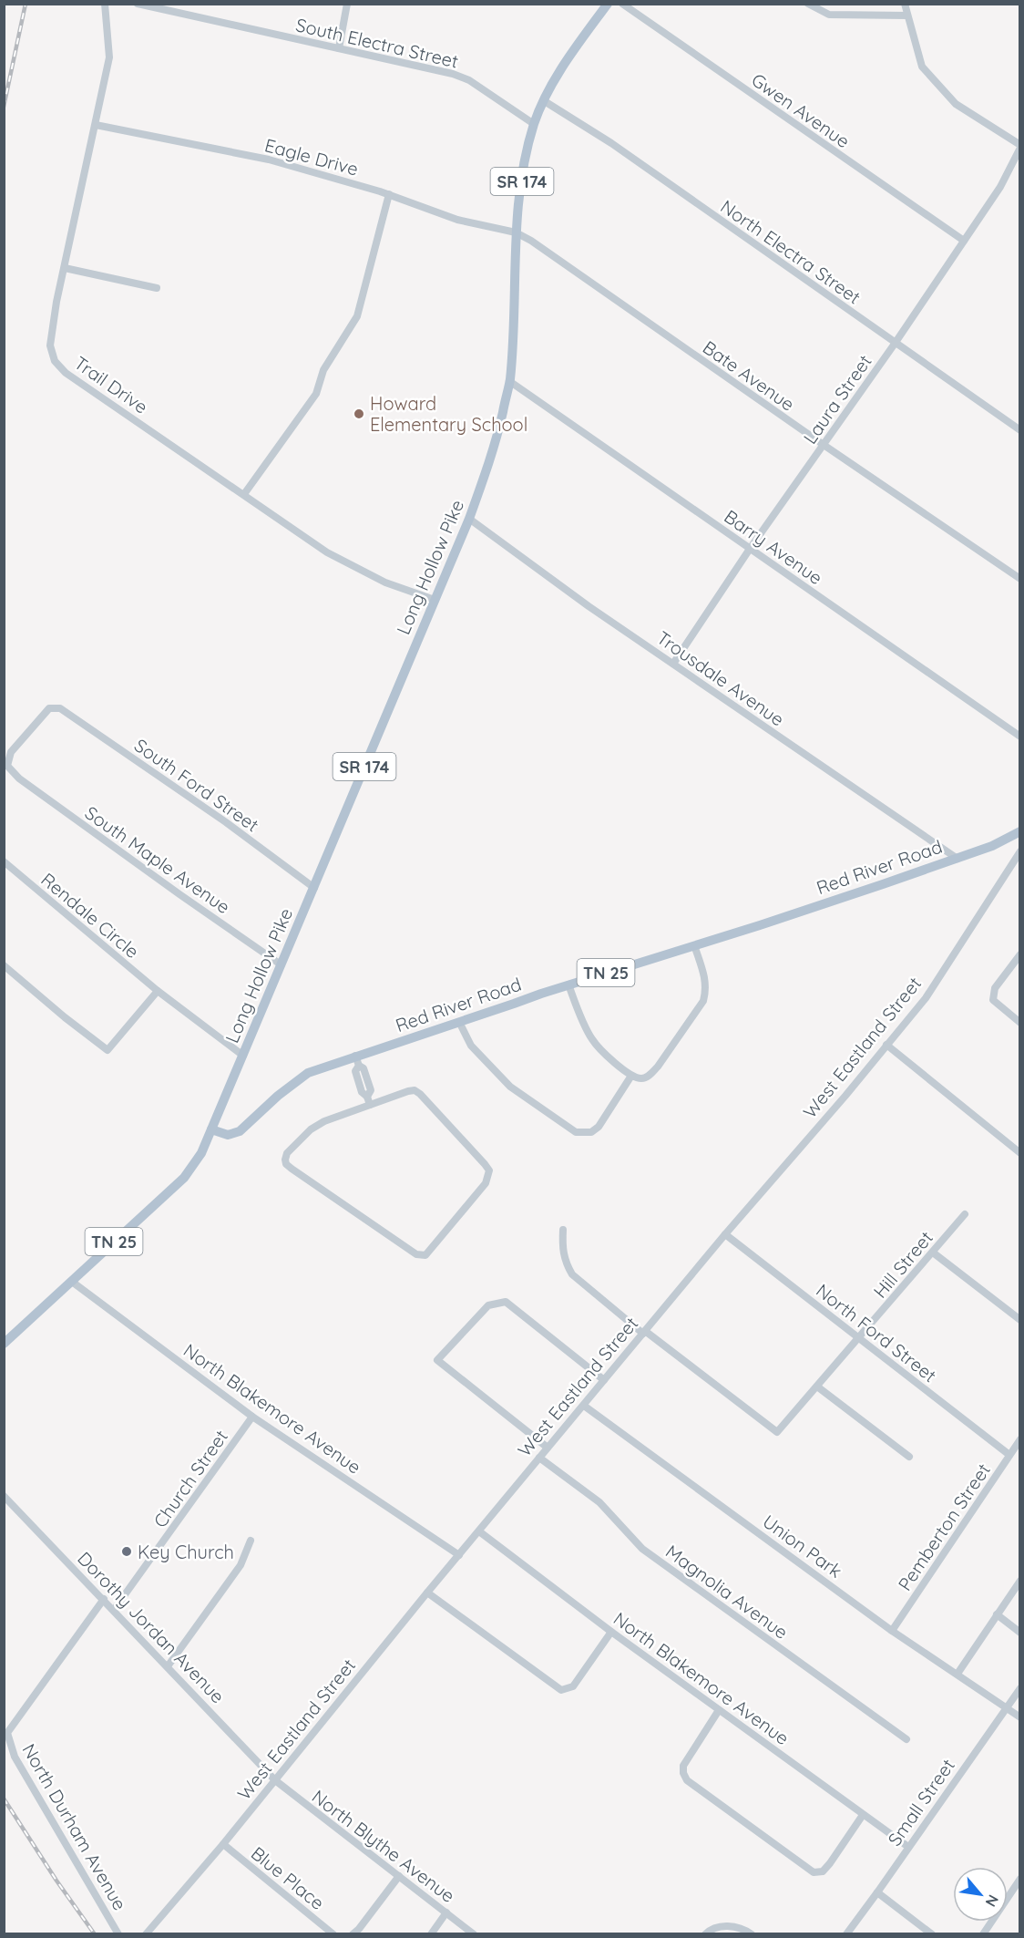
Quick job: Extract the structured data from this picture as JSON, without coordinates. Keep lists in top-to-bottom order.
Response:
{
  "streets": {
    "main road": [
      "SR 174",
      "Long Hollow Pike",
      "Red River Road",
      "TN 25"
    ],
    "street": [
      "South Electra Street",
      "Gwen Avenue",
      "Eagle Drive",
      "North Electra Street",
      "Bate Avenue",
      "Trail Drive",
      "Laura Street",
      "Barry Avenue",
      "Trousdale Avenue",
      "South Ford Street",
      "South Maple Avenue",
      "Rendale Circle",
      "West Eastland Street",
      "Hill Street",
      "North Ford Street",
      "North Blakemore Avenue",
      "Church Street",
      "Pemberton Street",
      "Union Park",
      "Magnolia Avenue",
      "Dorothy Jordan Avenue",
      "Small Street",
      "North Durham Avenue",
      "North Blythe Avenue",
      "Blue Place"
    ]
  },
  "crossings": [
    ["South Electra Street", "Long Hollow Pike"],
    ["Gwen Avenue", "Laura Street"],
    ["Eagle Drive", "Bate Avenue"],
    ["Eagle Drive", "Trail Drive"],
    ["Eagle Drive", "Long Hollow Pike"],
    ["North Electra Street", "Laura Street"],
    ["North Electra Street", "Long Hollow Pike"],
    ["Bate Avenue", "Laura Street"],
    ["Bate Avenue", "Long Hollow Pike"],
    ["Trail Drive", "Long Hollow Pike"],
    ["Laura Street", "Barry Avenue"],
    ["Laura Street", "Trousdale Avenue"],
    ["Barry Avenue", "Long Hollow Pike"],
    ["Long Hollow Pike", "Trousdale Avenue"],
    ["Long Hollow Pike", "South Ford Street"],
    ["Long Hollow Pike", "South Maple Avenue"],
    ["Long Hollow Pike", "Red River Road"],
    ["Long Hollow Pike", "Rendale Circle"],
    ["Long Hollow Pike", "TN 25"],
    ["Trousdale Avenue", "Red River Road"],
    ["South Ford Street", "South Maple Avenue"],
    ["Red River Road", "TN 25"],
    ["TN 25", "North Blakemore Avenue"],
    ["West Eastland Street", "Hill Street"],
    ["West Eastland Street", "North Ford Street"],
    ["West Eastland Street", "North Blakemore Avenue"],
    ["West Eastland Street", "Union Park"],
    ["West Eastland Street", "Magnolia Avenue"],
    ["West Eastland Street", "Dorothy Jordan Avenue"],
    ["West Eastland Street", "North Blythe Avenue"],
    ["West Eastland Street", "Blue Place"],
    ["Hill Street", "North Ford Street"],
    ["North Ford Street", "Pemberton Street"],
    ["North Blakemore Avenue", "Church Street"],
    ["North Blakemore Avenue", "Small Street"],
    ["Church Street", "Dorothy Jordan Avenue"],
    ["Pemberton Street", "Union Park"],
    ["Union Park", "Small Street"],
    ["Dorothy Jordan Avenue", "North Durham Avenue"],
    ["Dorothy Jordan Avenue", "North Blythe Avenue"]
  ],
  "places": ["Howard Elementary School", "Key Church"],
  "north": "bottom right"
}
